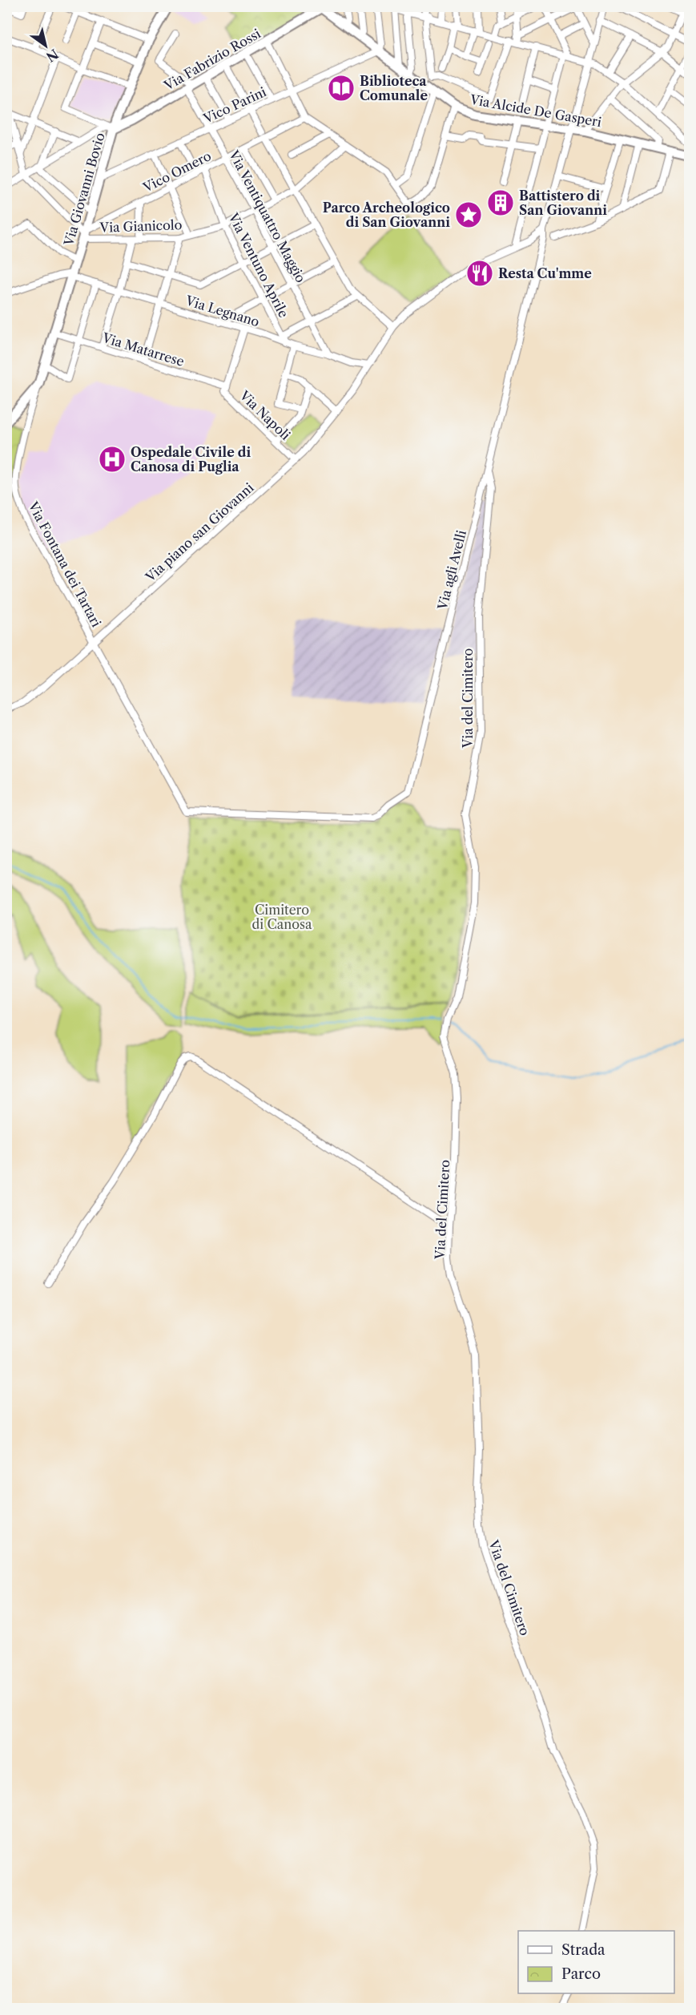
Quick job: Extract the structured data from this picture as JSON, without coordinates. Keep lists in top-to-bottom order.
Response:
{
  "streets": {
    "street": [
      "Via Fabrizio Rossi",
      "Vico Parini",
      "Via Alcide De Gasperi",
      "Vico Omero",
      "Via Giovanni Bovio",
      "Via Ventiquattro Maggio",
      "Via Gianicolo",
      "Via Ventuno Aprile",
      "Via Legnano",
      "Via Matarrese",
      "Via Napoli",
      "Via piano san Giovanni",
      "Via Fontana dei Tartari",
      "Via agli Avelli",
      "Via del Cimitero"
    ]
  },
  "crossings": [
    ["Via Fabrizio Rossi", "Via Alcide De Gasperi"],
    ["Via Fabrizio Rossi", "Via Giovanni Bovio"],
    ["Via Fabrizio Rossi", "Via Ventiquattro Maggio"],
    ["Vico Parini", "Via Alcide De Gasperi"],
    ["Vico Parini", "Via Giovanni Bovio"],
    ["Vico Parini", "Via Ventiquattro Maggio"],
    ["Via Alcide De Gasperi", "Via agli Avelli"],
    ["Vico Omero", "Via Giovanni Bovio"],
    ["Vico Omero", "Via Ventiquattro Maggio"],
    ["Vico Omero", "Via Gianicolo"],
    ["Vico Omero", "Via Ventuno Aprile"],
    ["Via Giovanni Bovio", "Via Gianicolo"],
    ["Via Giovanni Bovio", "Via Legnano"],
    ["Via Giovanni Bovio", "Via Matarrese"],
    ["Via Giovanni Bovio", "Via Fontana dei Tartari"],
    ["Via Ventiquattro Maggio", "Via Gianicolo"],
    ["Via Ventiquattro Maggio", "Via Legnano"],
    ["Via Gianicolo", "Via Ventuno Aprile"],
    ["Via Ventuno Aprile", "Via Legnano"],
    ["Via Legnano", "Via Napoli"],
    ["Via Legnano", "Via piano san Giovanni"],
    ["Via Matarrese", "Via Napoli"],
    ["Via Napoli", "Via piano san Giovanni"],
    ["Via piano san Giovanni", "Via Fontana dei Tartari"],
    ["Via piano san Giovanni", "Via agli Avelli"],
    ["Via Fontana dei Tartari", "Via agli Avelli"],
    ["Via agli Avelli", "Via del Cimitero"]
  ],
  "parks": ["Cimitero di Canosa"],
  "places": {
    "library": ["Biblioteca Comunale"],
    "building": ["Battistero di San Giovanni"],
    "place": ["Parco Archeologico di San Giovanni"],
    "restaurant": ["Resta Cu'mme"],
    "hospital": ["Ospedale Civile di Canosa di Puglia"]
  },
  "legend": ["Strada", "Parco"],
  "north": "bottom right"
}
